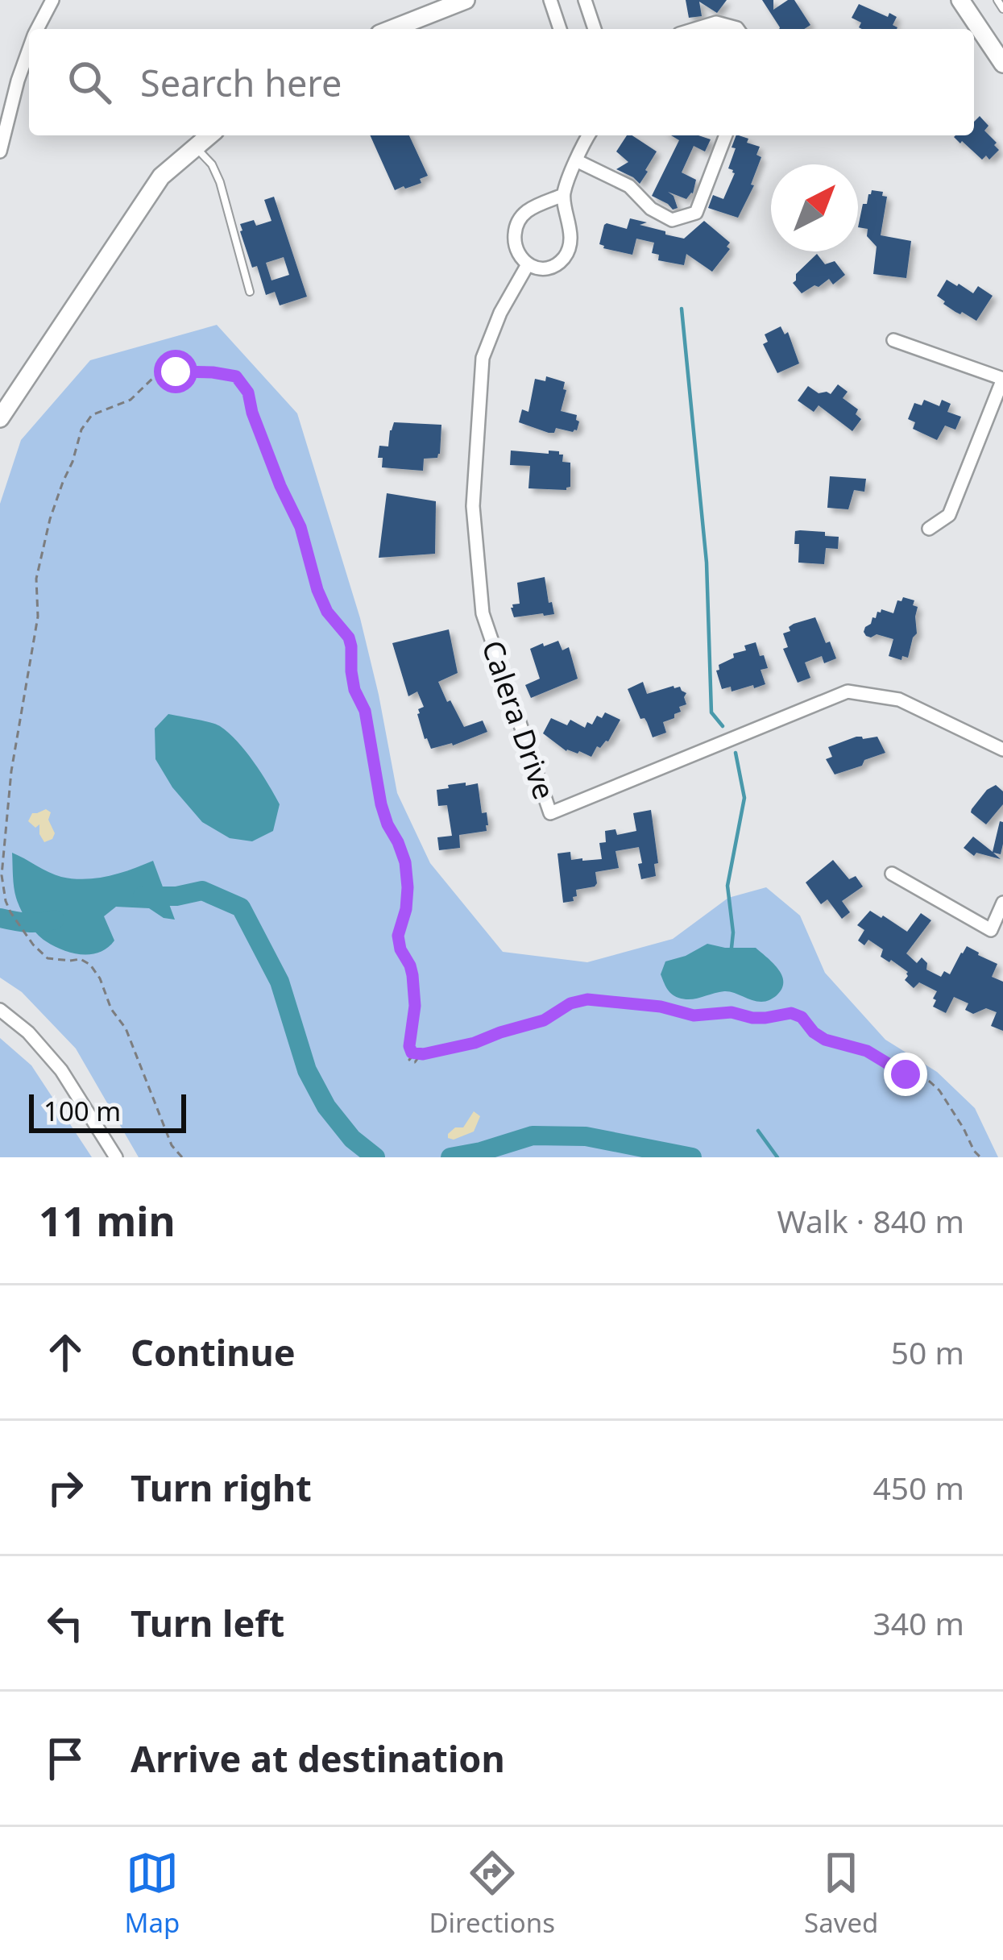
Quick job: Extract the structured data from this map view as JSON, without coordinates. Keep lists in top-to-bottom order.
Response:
{
  "streets": {
    "street": ["Calera Drive"]
  },
  "scale_bar": "100 m",
  "north": "top right",
  "page": {
    "search": "Search here",
    "scale": "100 m",
    "heading": ["11 min", "Walk · 840 m"],
    "list": [
      ["Continue", "50 m"],
      ["Turn right", "450 m"],
      ["Turn left", "340 m"],
      "Arrive at destination"
    ],
    "nav": ["Map", "Directions", "Saved"]
  }
}
